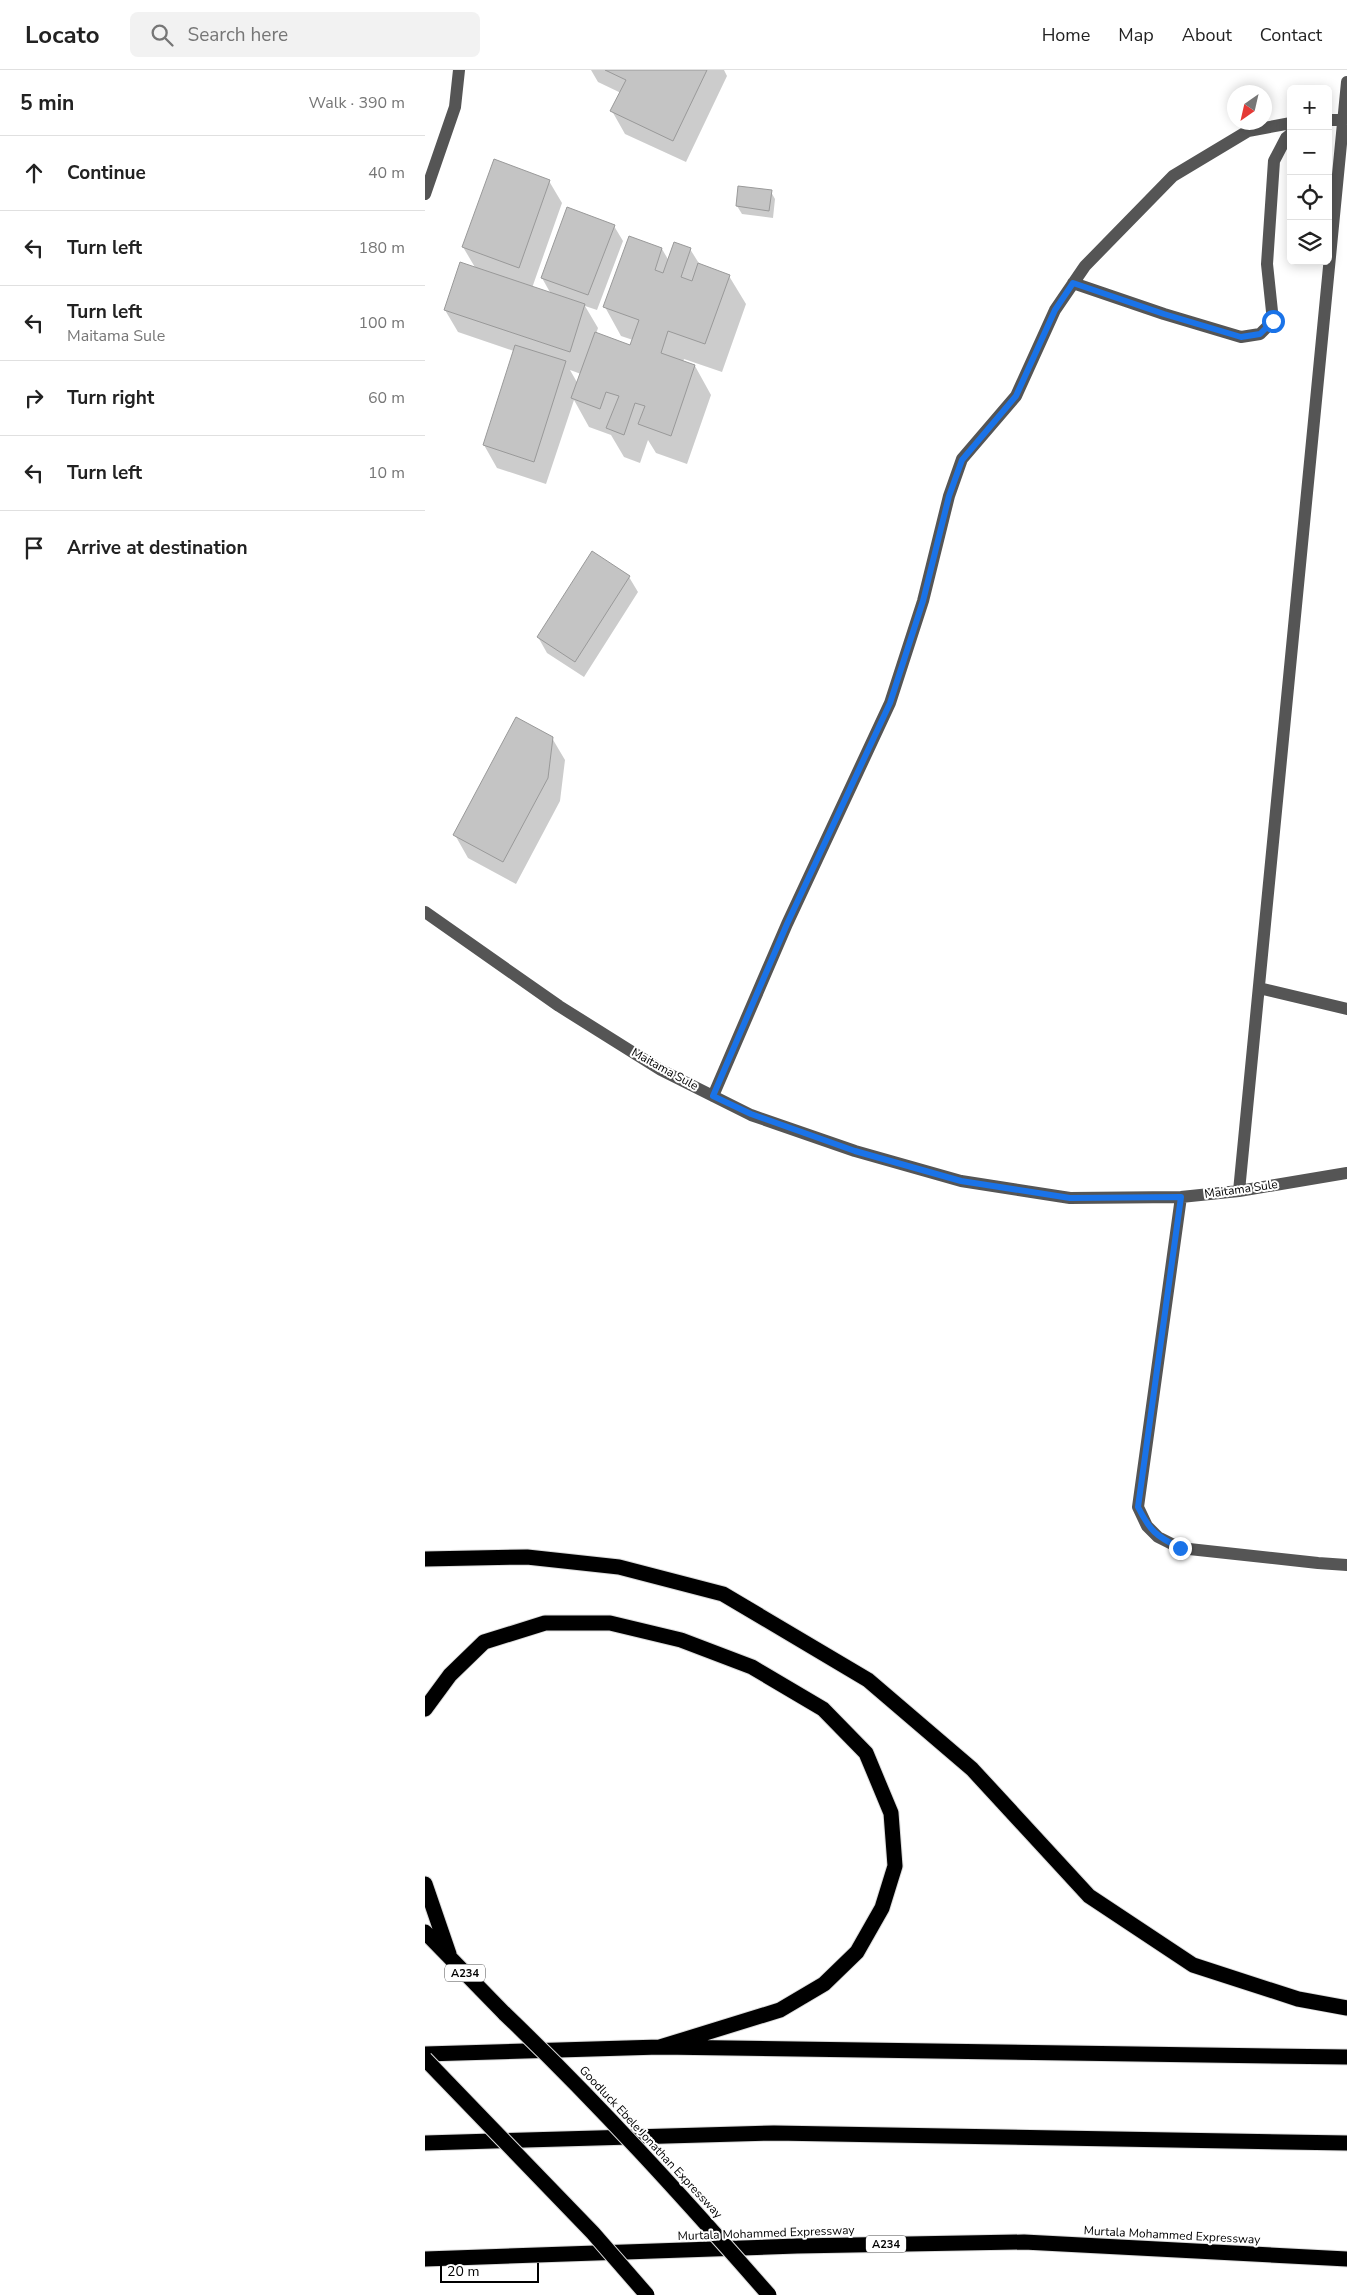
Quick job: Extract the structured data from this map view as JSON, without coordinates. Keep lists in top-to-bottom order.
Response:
{
  "streets": {
    "highway": ["A234", "Goodluck Ebele Jonathan Expressway", "Murtala Mohammed Expressway"],
    "street": ["Maitama Sule"]
  },
  "crossings": [
    ["A234", "Goodluck Ebele Jonathan Expressway"]
  ],
  "scale_bar": "20 m",
  "north": "bottom left",
  "page": {
    "header": "Locato",
    "search": "Search here",
    "nav": [
      "Home",
      "Map",
      "About",
      "Contact"
    ],
    "heading": ["5 min", "Walk · 390 m"],
    "map_buttons": ["+", "−"],
    "list": [
      ["Continue", "40 m"],
      ["Turn left", "180 m"],
      ["Turn left", "Maitama Sule", "100 m"],
      ["Turn right", "60 m"],
      ["Turn left", "10 m"],
      "Arrive at destination"
    ],
    "scale": "20 m"
  }
}
